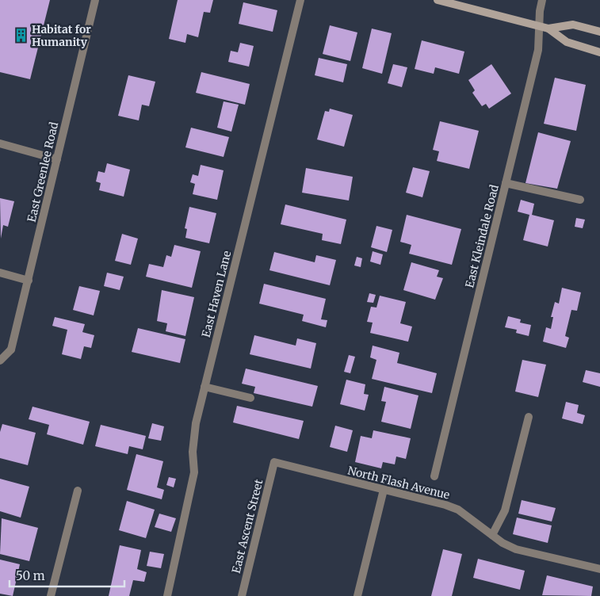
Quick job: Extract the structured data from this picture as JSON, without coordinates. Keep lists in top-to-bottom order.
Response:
{
  "streets": {
    "street": [
      "East Greenlee Road",
      "East Kleindale Road",
      "East Haven Lane",
      "North Flash Avenue",
      "East Ascent Street"
    ]
  },
  "crossings": [
    ["North Flash Avenue", "East Ascent Street"]
  ],
  "places": {
    "building": ["Habitat for Humanity"]
  },
  "scale_bar": "50 m"
}
